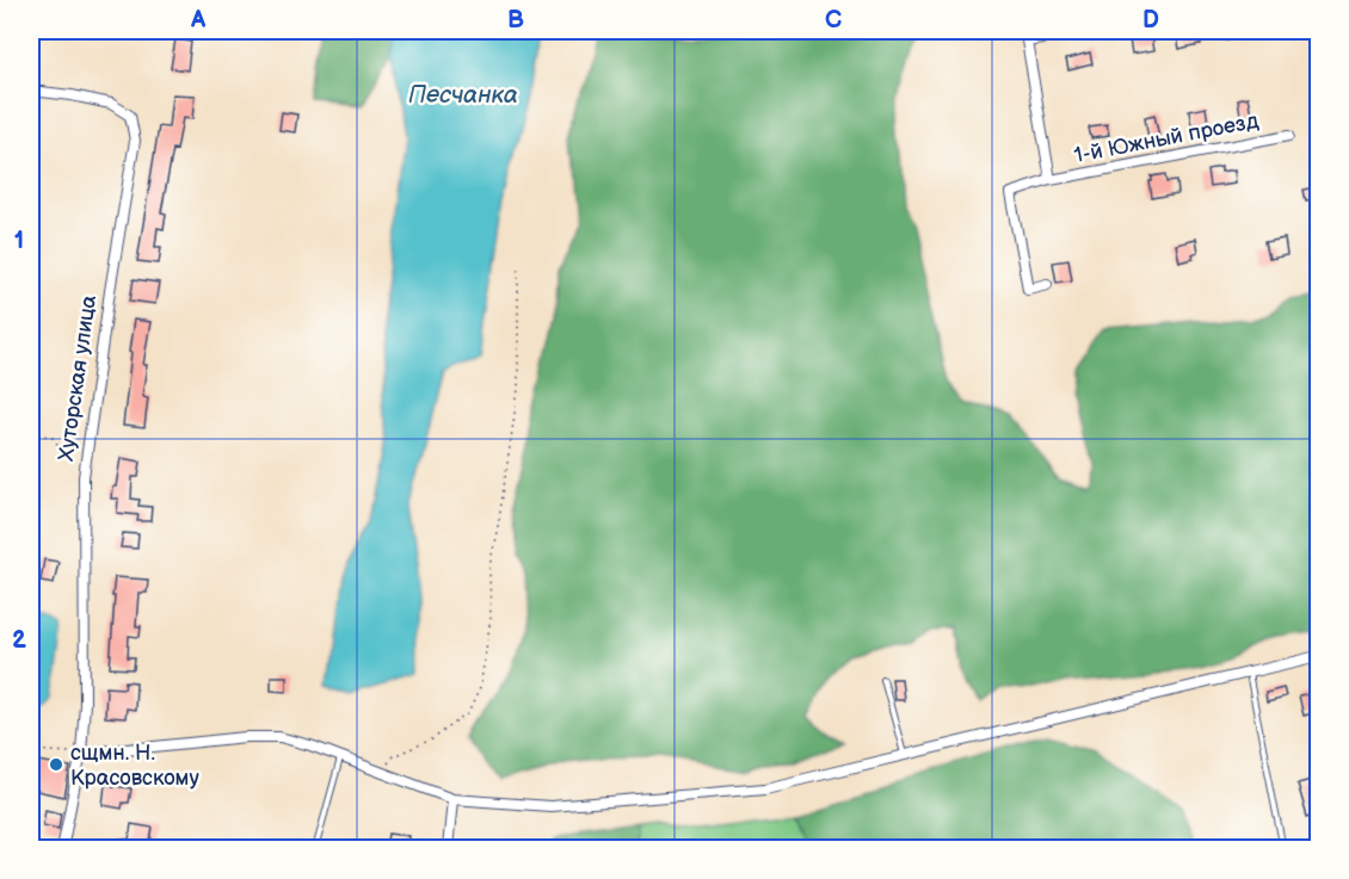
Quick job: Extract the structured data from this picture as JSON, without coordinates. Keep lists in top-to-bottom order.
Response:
{
  "streets": {
    "street": ["1-й Южный проезд", "Хуторская улица"]
  },
  "water": ["Песчанка"],
  "places": ["сщмн. Н. Красовскому"],
  "grid": {
    "columns": [
      "A",
      "B",
      "C",
      "D"
    ],
    "rows": ["1", "2"]
  }
}
